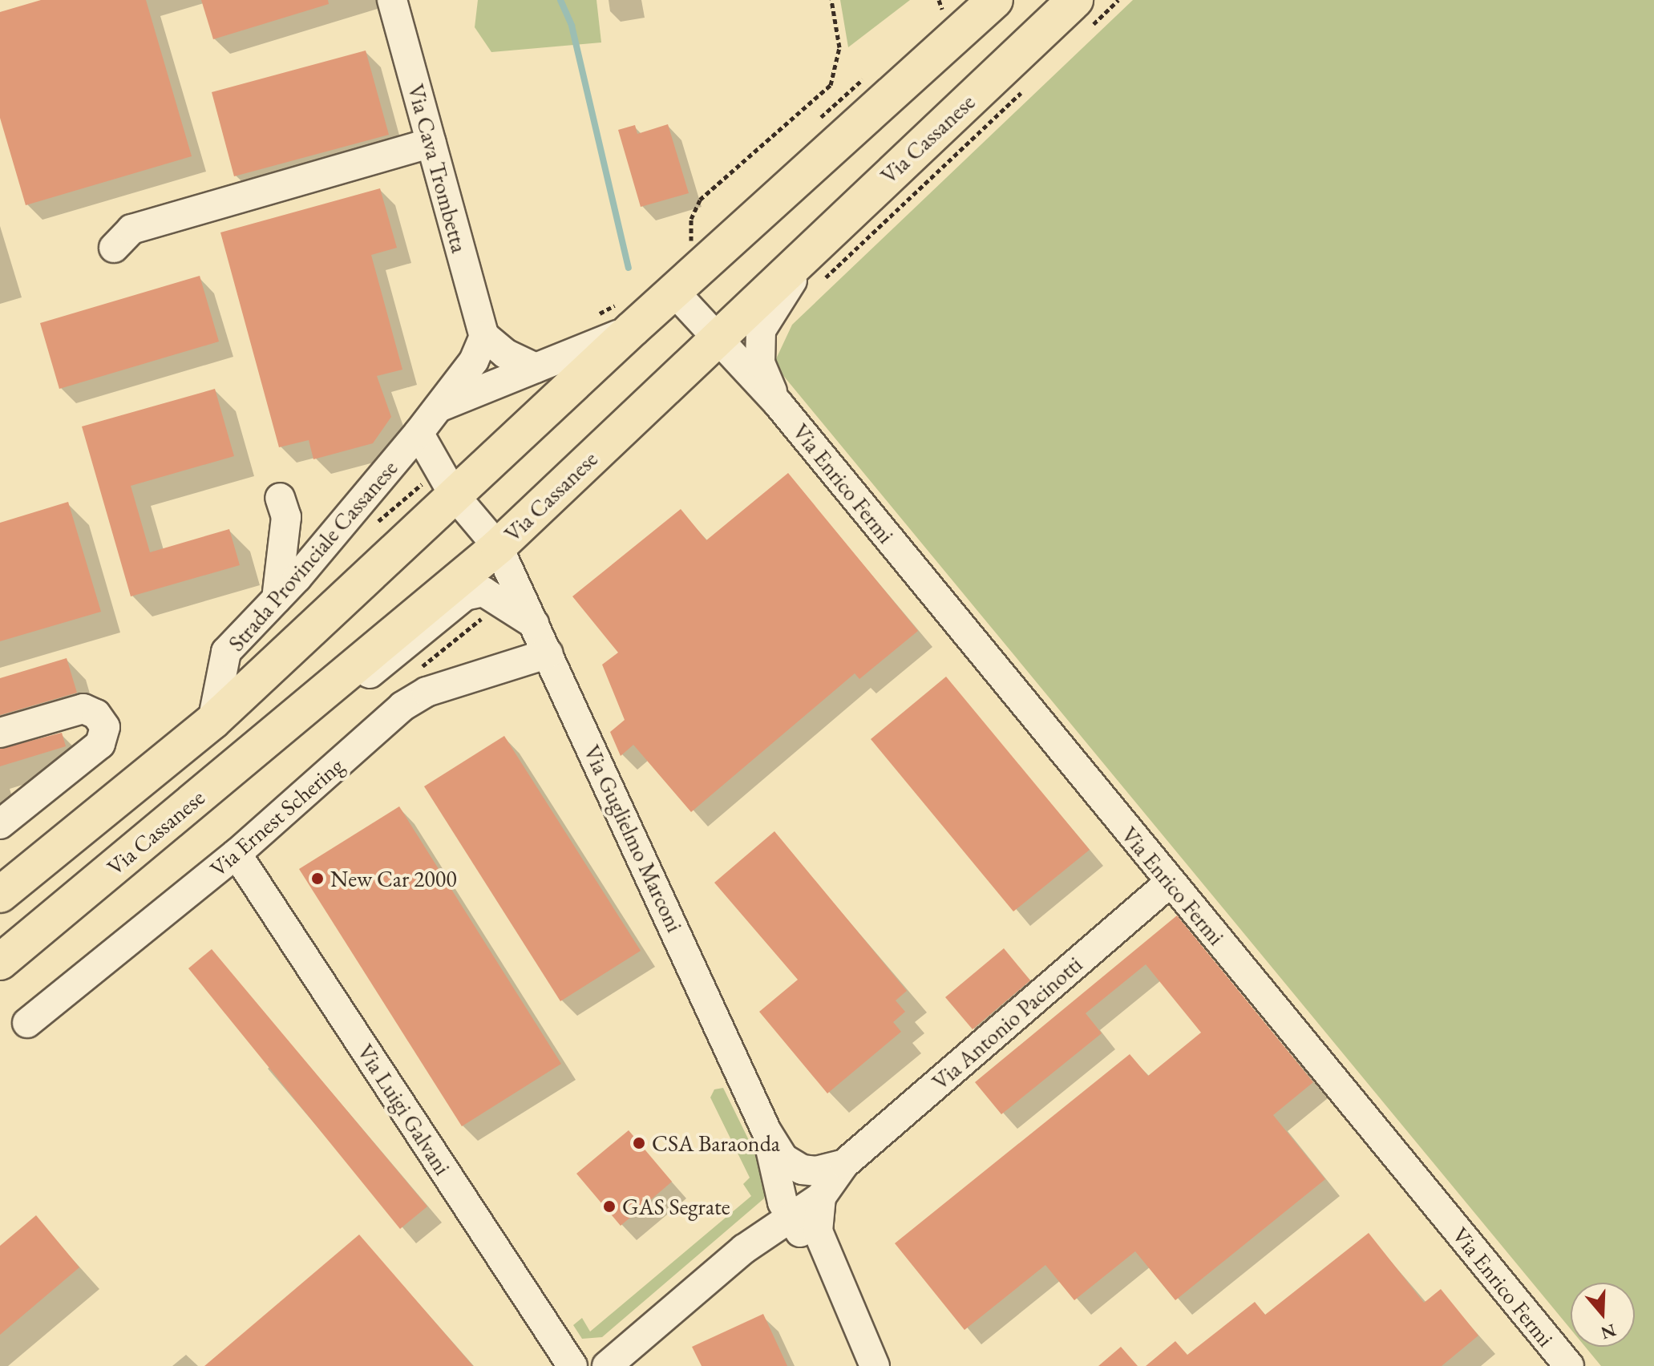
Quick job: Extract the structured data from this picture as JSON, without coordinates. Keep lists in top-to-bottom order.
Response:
{
  "streets": {
    "main road": ["Via Cassanese"],
    "street": [
      "Via Cava Trombetta",
      "Via Enrico Fermi",
      "Strada Provinciale Cassanese",
      "Via Ernest Schering",
      "Via Guglielmo Marconi",
      "Via Antonio Pacinotti",
      "Via Luigi Galvani"
    ]
  },
  "crossings": [
    ["Via Cassanese", "Via Enrico Fermi"],
    ["Via Cassanese", "Strada Provinciale Cassanese"],
    ["Via Cassanese", "Via Guglielmo Marconi"],
    ["Via Enrico Fermi", "Via Antonio Pacinotti"],
    ["Strada Provinciale Cassanese", "Via Guglielmo Marconi"],
    ["Via Ernest Schering", "Via Guglielmo Marconi"],
    ["Via Ernest Schering", "Via Luigi Galvani"],
    ["Via Guglielmo Marconi", "Via Antonio Pacinotti"]
  ],
  "places": ["New Car 2000", "CSA Baraonda", "GAS Segrate"],
  "north": "bottom"
}
